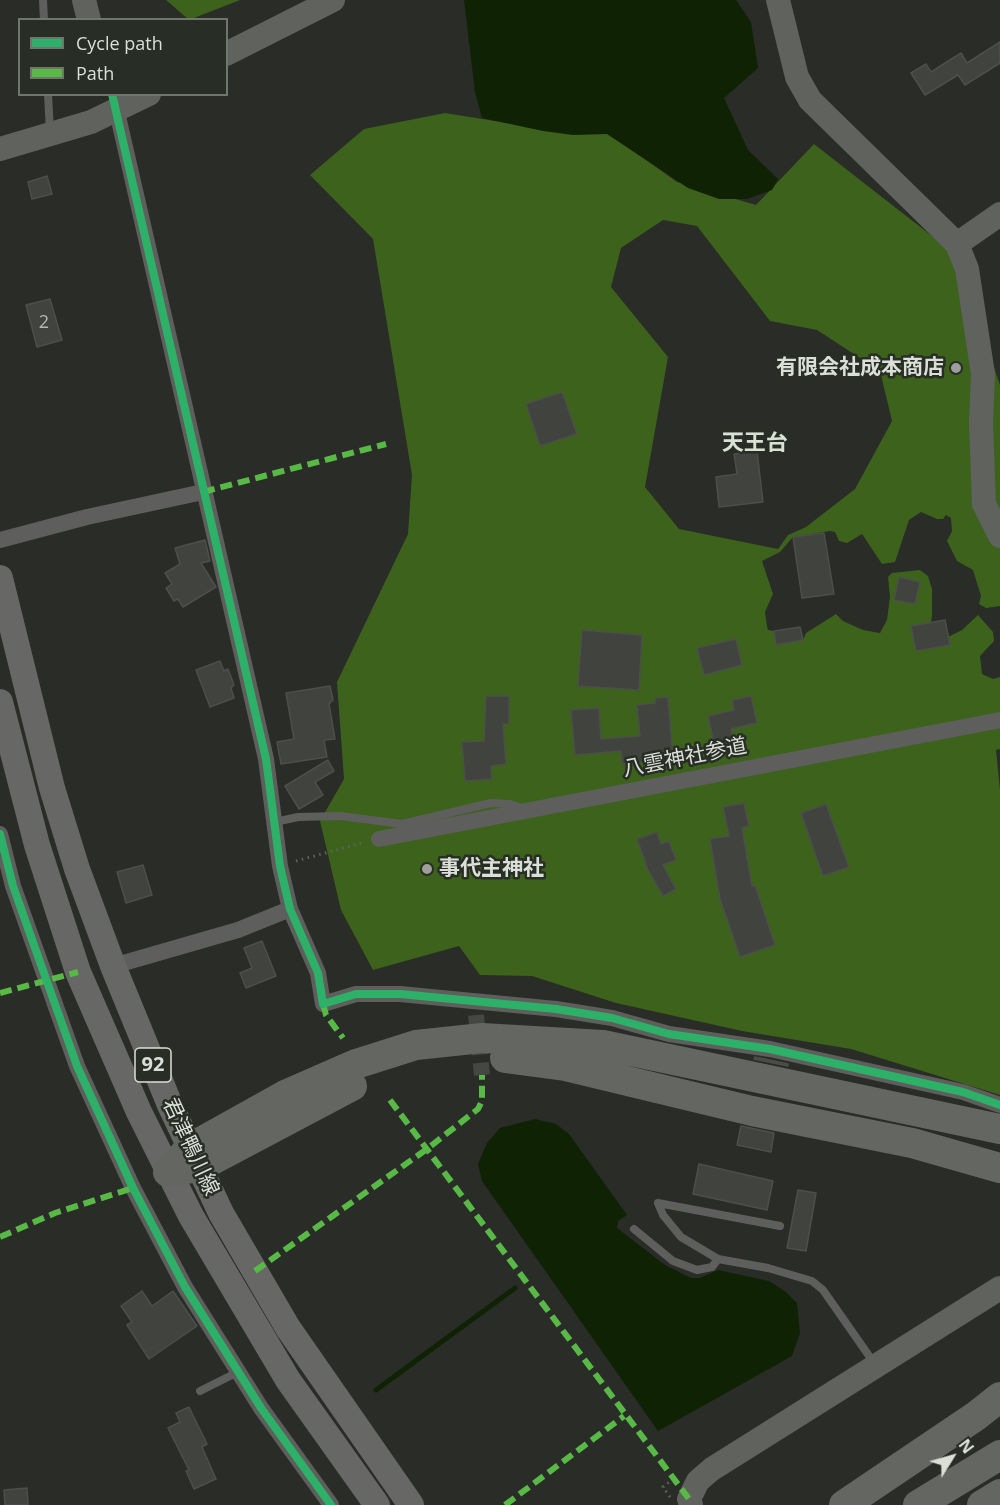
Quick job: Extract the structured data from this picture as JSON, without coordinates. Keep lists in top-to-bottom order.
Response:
{
  "streets": {
    "main road": ["92", "君津鴨川線"],
    "street": ["八雲神社参道"]
  },
  "districts": ["天王台"],
  "places": ["有限会社成本商店", "事代主神社"],
  "house_numbers": ["2"],
  "legend": ["Cycle path", "Path"],
  "north": "top right"
}
